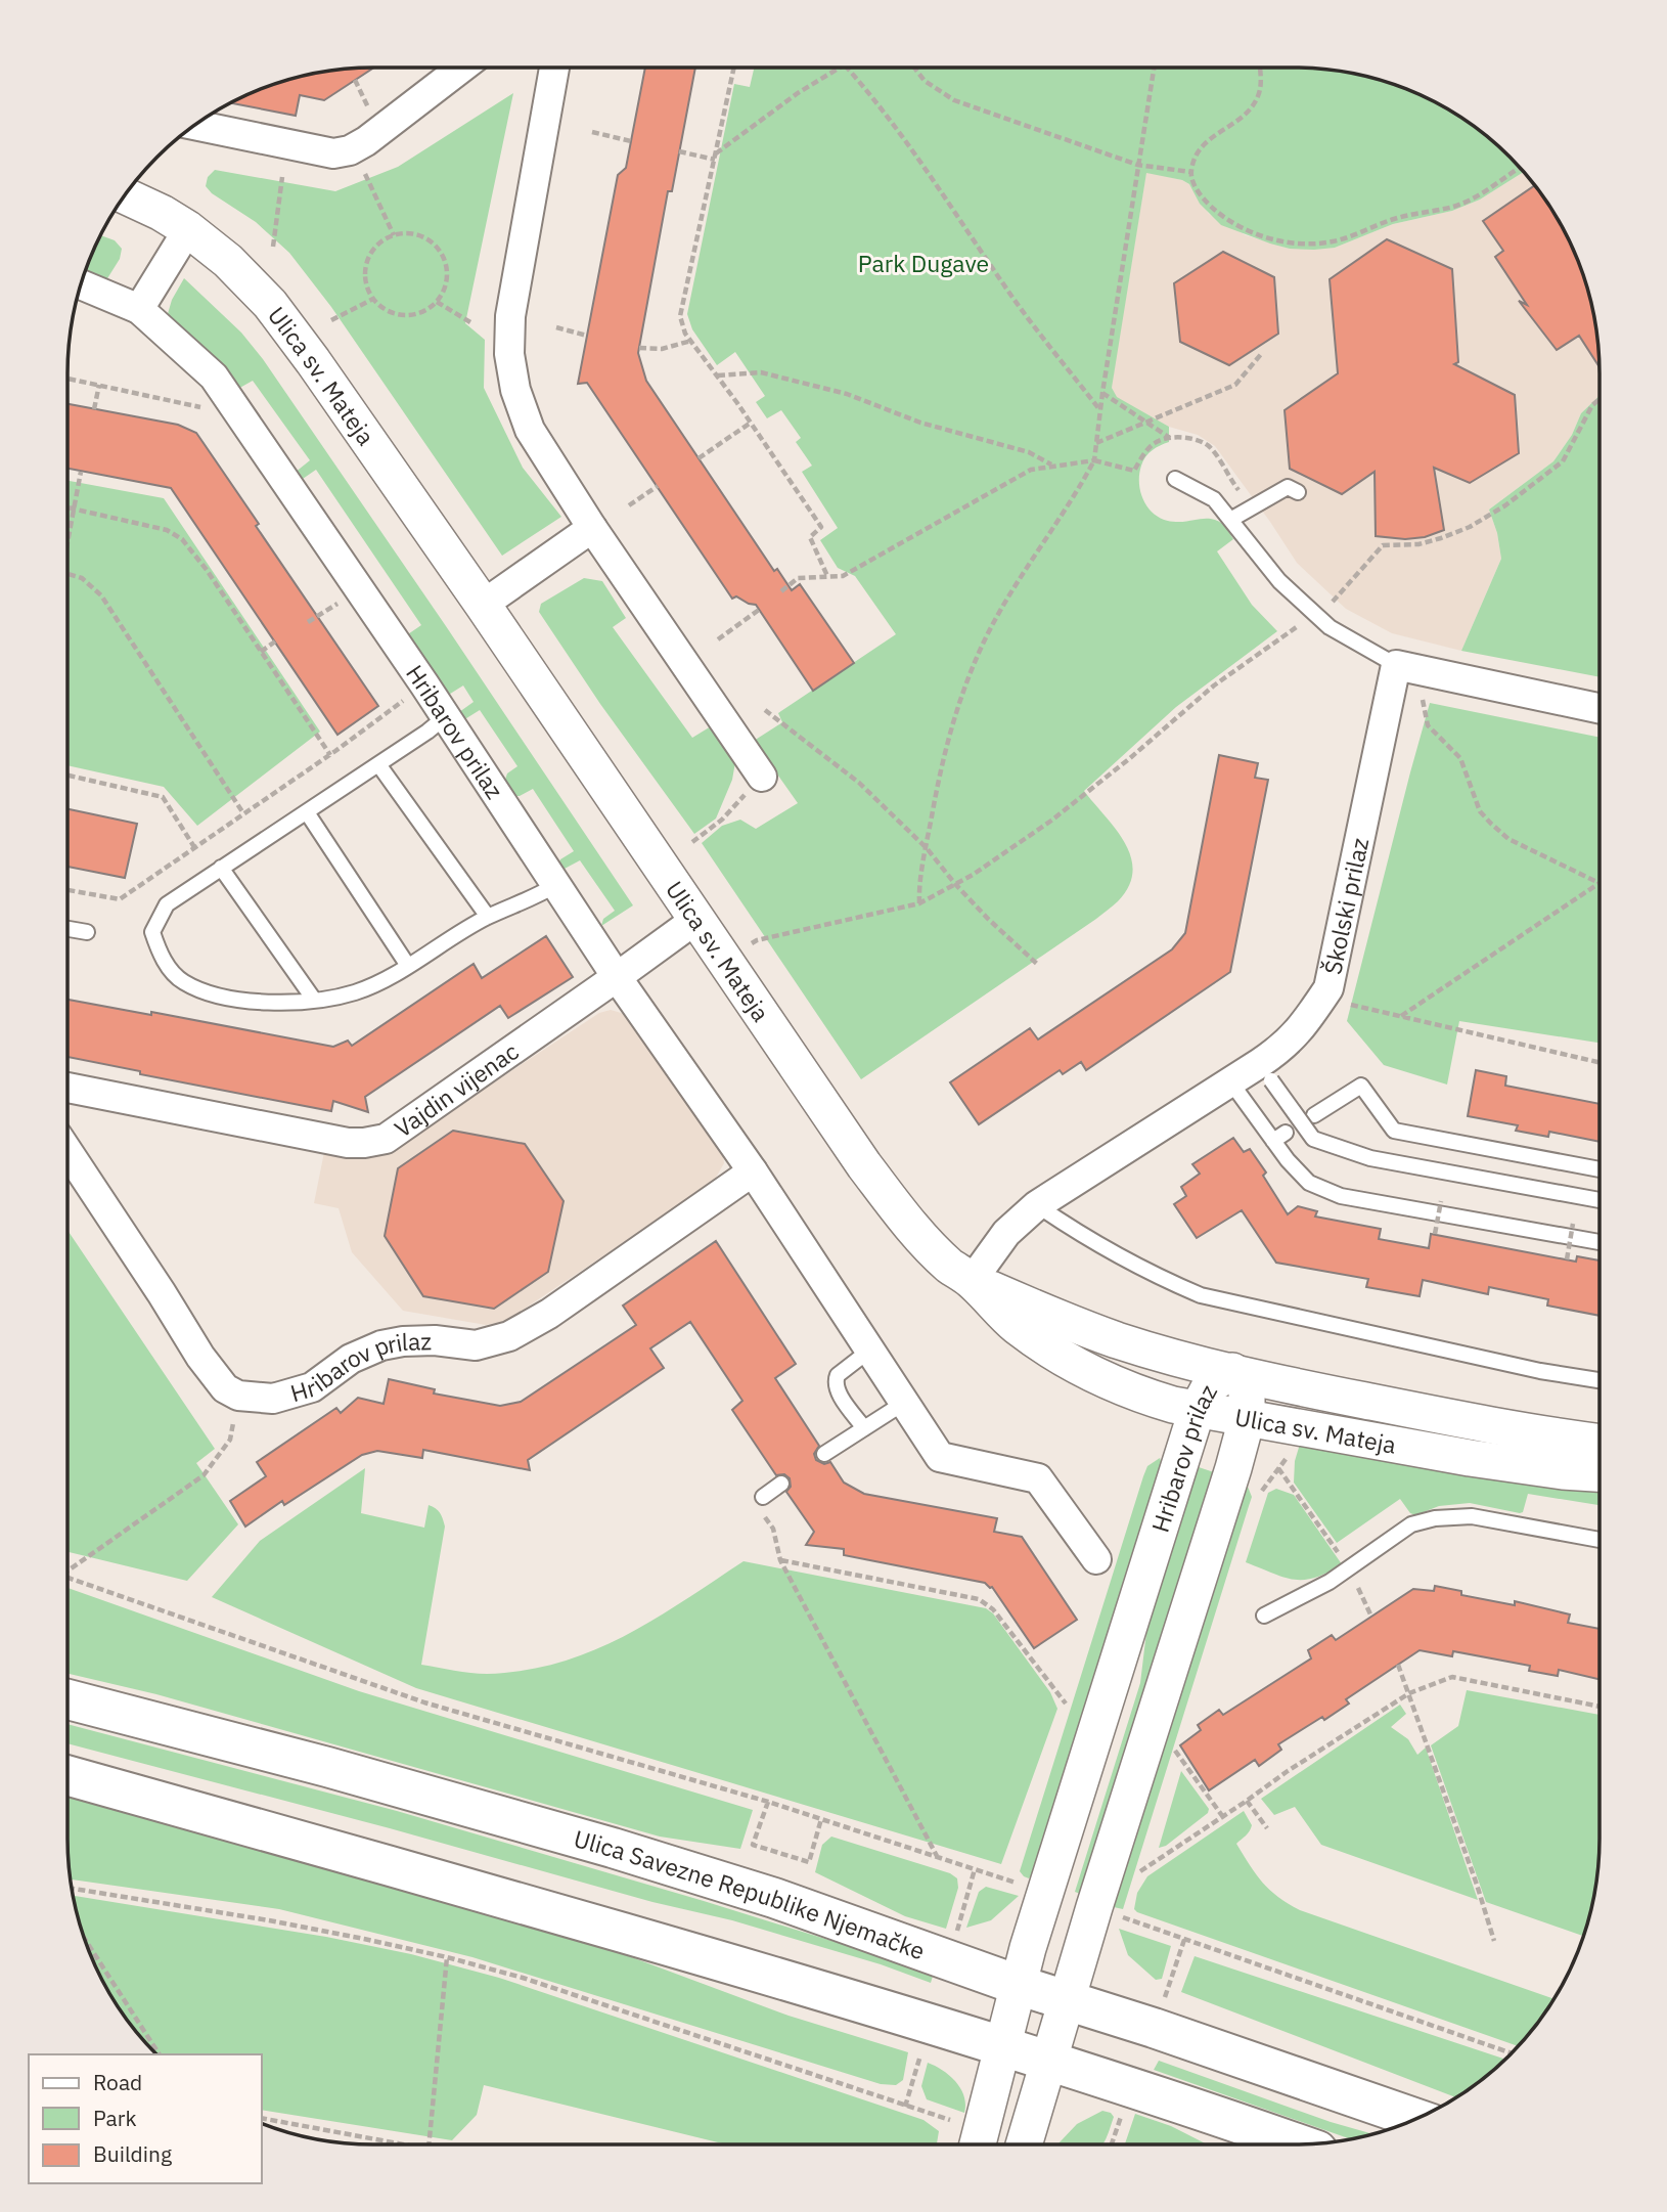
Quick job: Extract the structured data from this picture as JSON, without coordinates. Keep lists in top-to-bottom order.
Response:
{
  "streets": {
    "main road": ["Ulica Savezne Republike Njemačke"],
    "street": [
      "Ulica sv. Mateja",
      "Hribarov prilaz",
      "Školski prilaz",
      "Vajdin vijenac"
    ]
  },
  "crossings": [
    ["Ulica sv. Mateja", "Hribarov prilaz"],
    ["Ulica sv. Mateja", "Školski prilaz"],
    ["Ulica sv. Mateja", "Vajdin vijenac"],
    ["Hribarov prilaz", "Vajdin vijenac"],
    ["Hribarov prilaz", "Ulica Savezne Republike Njemačke"]
  ],
  "parks": ["Park Dugave"],
  "legend": ["Road", "Park", "Building"]
}
